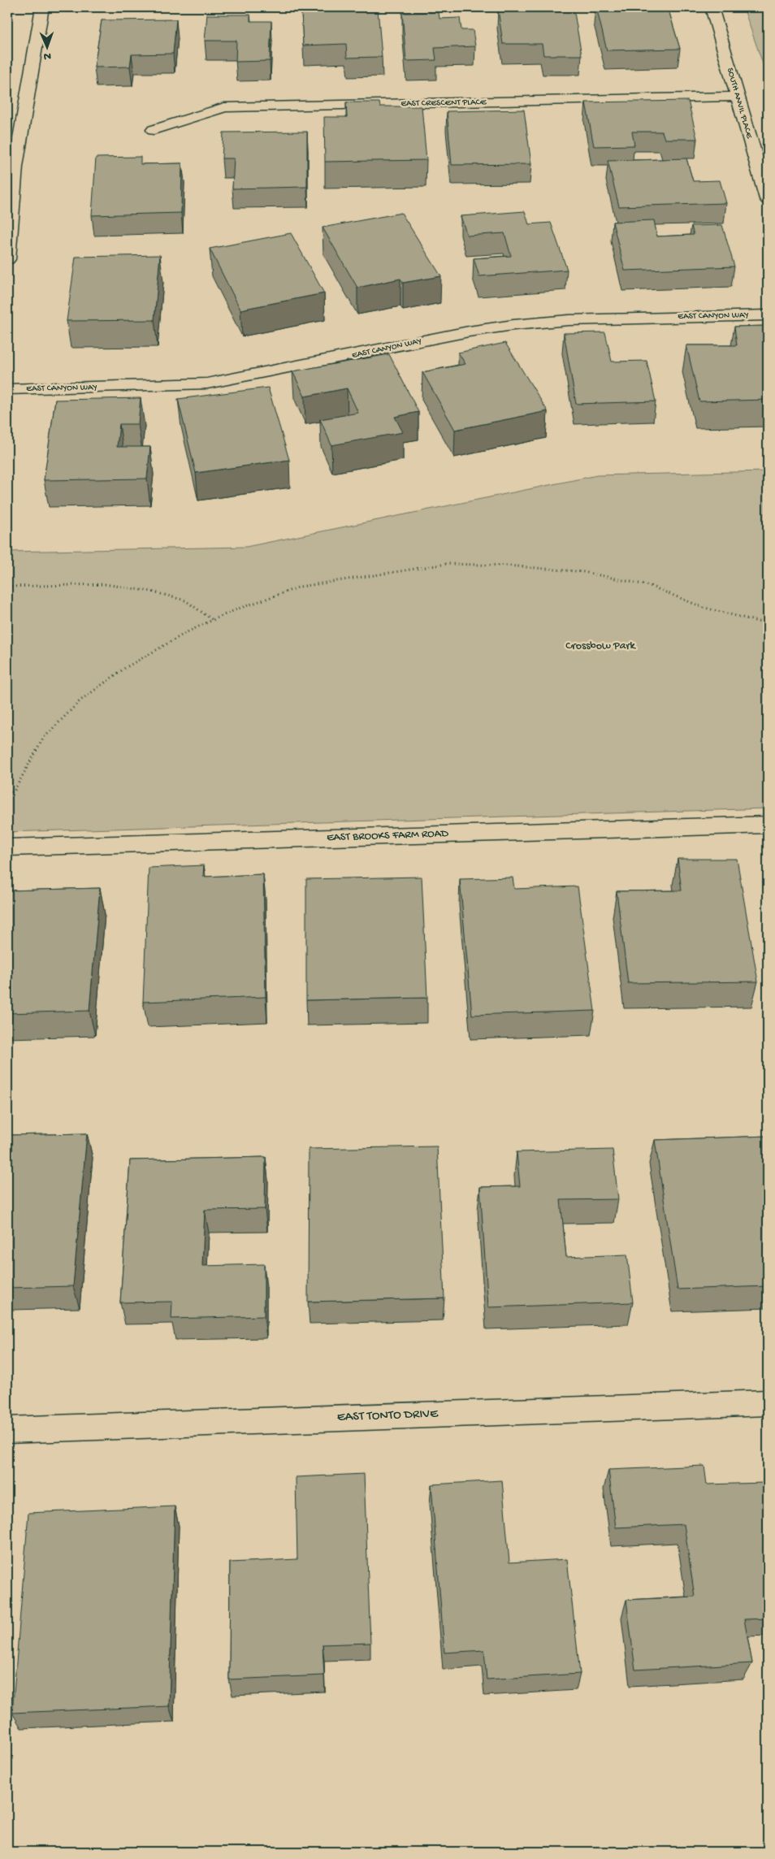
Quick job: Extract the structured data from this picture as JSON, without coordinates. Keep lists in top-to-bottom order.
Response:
{
  "streets": {
    "street": [
      "EAST CRESCENT PLACE",
      "SOUTH ANVIL PLACE",
      "EAST CANYON WAY",
      "EAST BROOKS FARM ROAD",
      "EAST TONTO DRIVE"
    ]
  },
  "crossings": [
    ["EAST CRESCENT PLACE", "SOUTH ANVIL PLACE"]
  ],
  "parks": ["Crossbow Park"],
  "north": "bottom"
}
